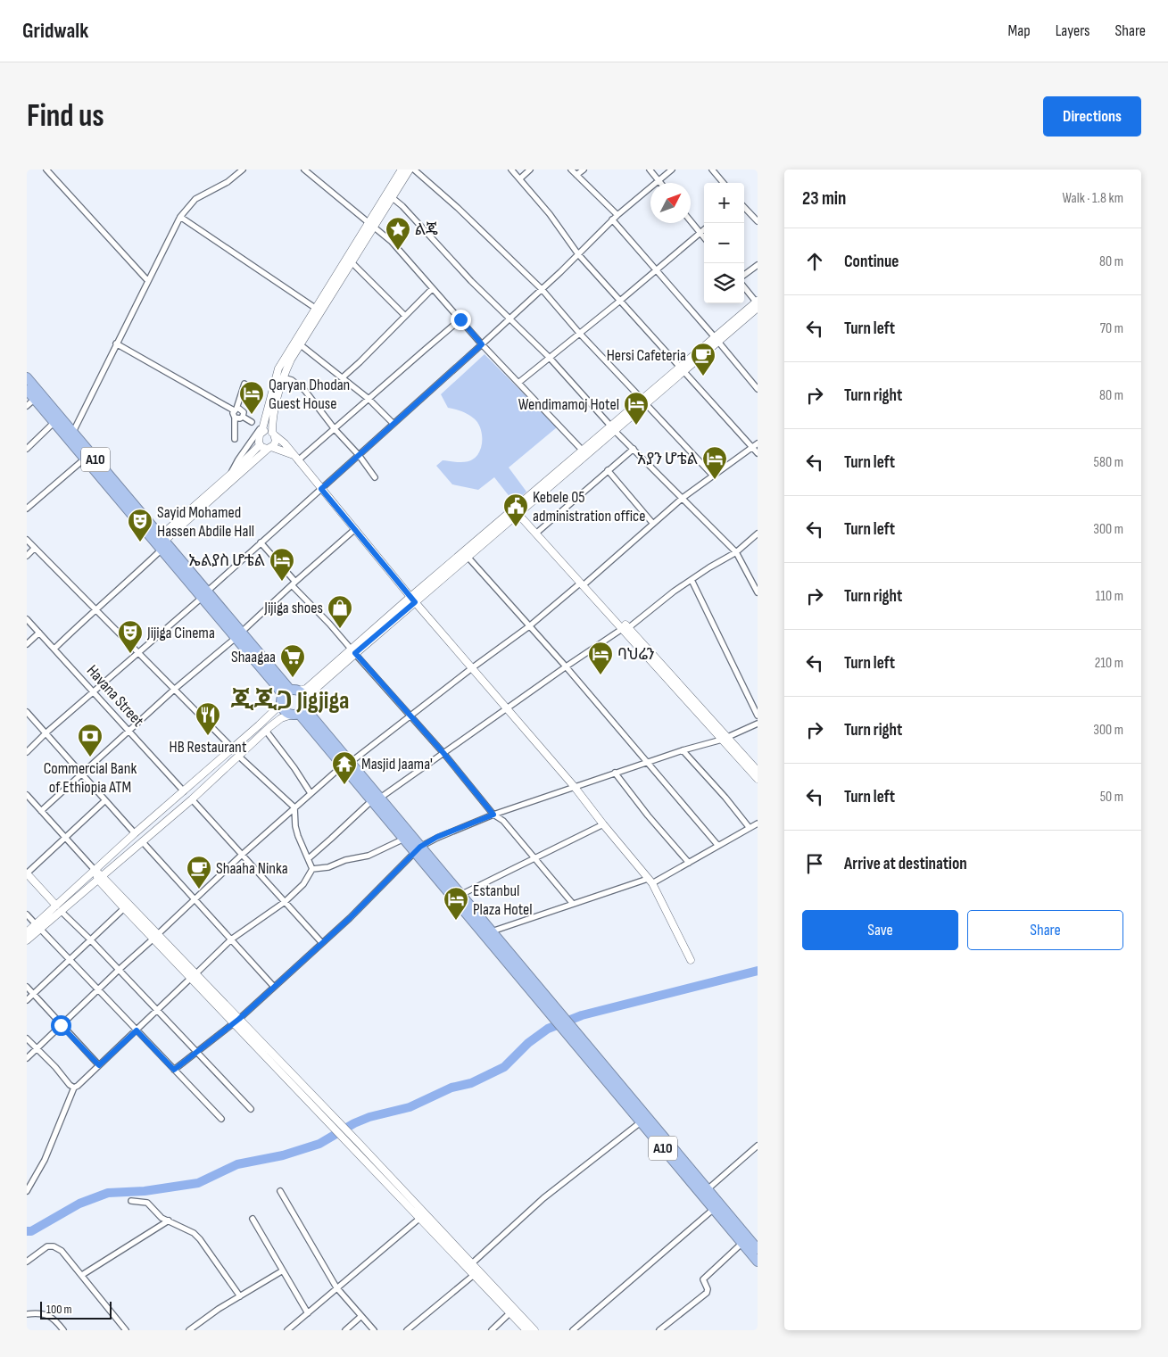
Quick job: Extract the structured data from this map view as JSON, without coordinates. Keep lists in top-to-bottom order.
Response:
{
  "streets": {
    "highway": ["A10"],
    "street": ["Havana Street"]
  },
  "districts": ["ጂጂጋ Jigjiga"],
  "places": {
    "place": ["ልጄ"],
    "cafe": ["Hersi Cafeteria", "Shaaha Ninka"],
    "hotel": [
      "Qaryan Dhodan Guest House",
      "Wendimamoj Hotel",
      "አያን ሆቴል",
      "ኤልያስ ሆቴል",
      "ባህሬን",
      "Estanbul Plaza Hotel"
    ],
    "public building": ["Kebele 05 administration office"],
    "theatre": ["Sayid Mohamed Hassen Abdile Hall", "Jijiga Cinema"],
    "shop": ["Jijiga shoes"],
    "supermarket": ["Shaagaa"],
    "restaurant": ["HB Restaurant"],
    "bank": ["Commercial Bank of Ethiopia ATM"],
    "temple": ["Masjid Jaama'"]
  },
  "scale_bar": "100 m",
  "north": "top right",
  "page": {
    "header": "Gridwalk",
    "nav": ["Map", "Layers", "Share"],
    "buttons": [
      "Directions",
      ["Save", "Share"]
    ],
    "title": "Find us",
    "heading": ["23 min", "Walk · 1.8 km"],
    "map_buttons": ["+", "−"],
    "list": [
      ["Continue", "80 m"],
      ["Turn left", "70 m"],
      ["Turn right", "80 m"],
      ["Turn left", "580 m"],
      ["Turn left", "300 m"],
      ["Turn right", "110 m"],
      ["Turn left", "210 m"],
      ["Turn right", "300 m"],
      ["Turn left", "50 m"],
      "Arrive at destination"
    ],
    "scale": "100 m"
  }
}
